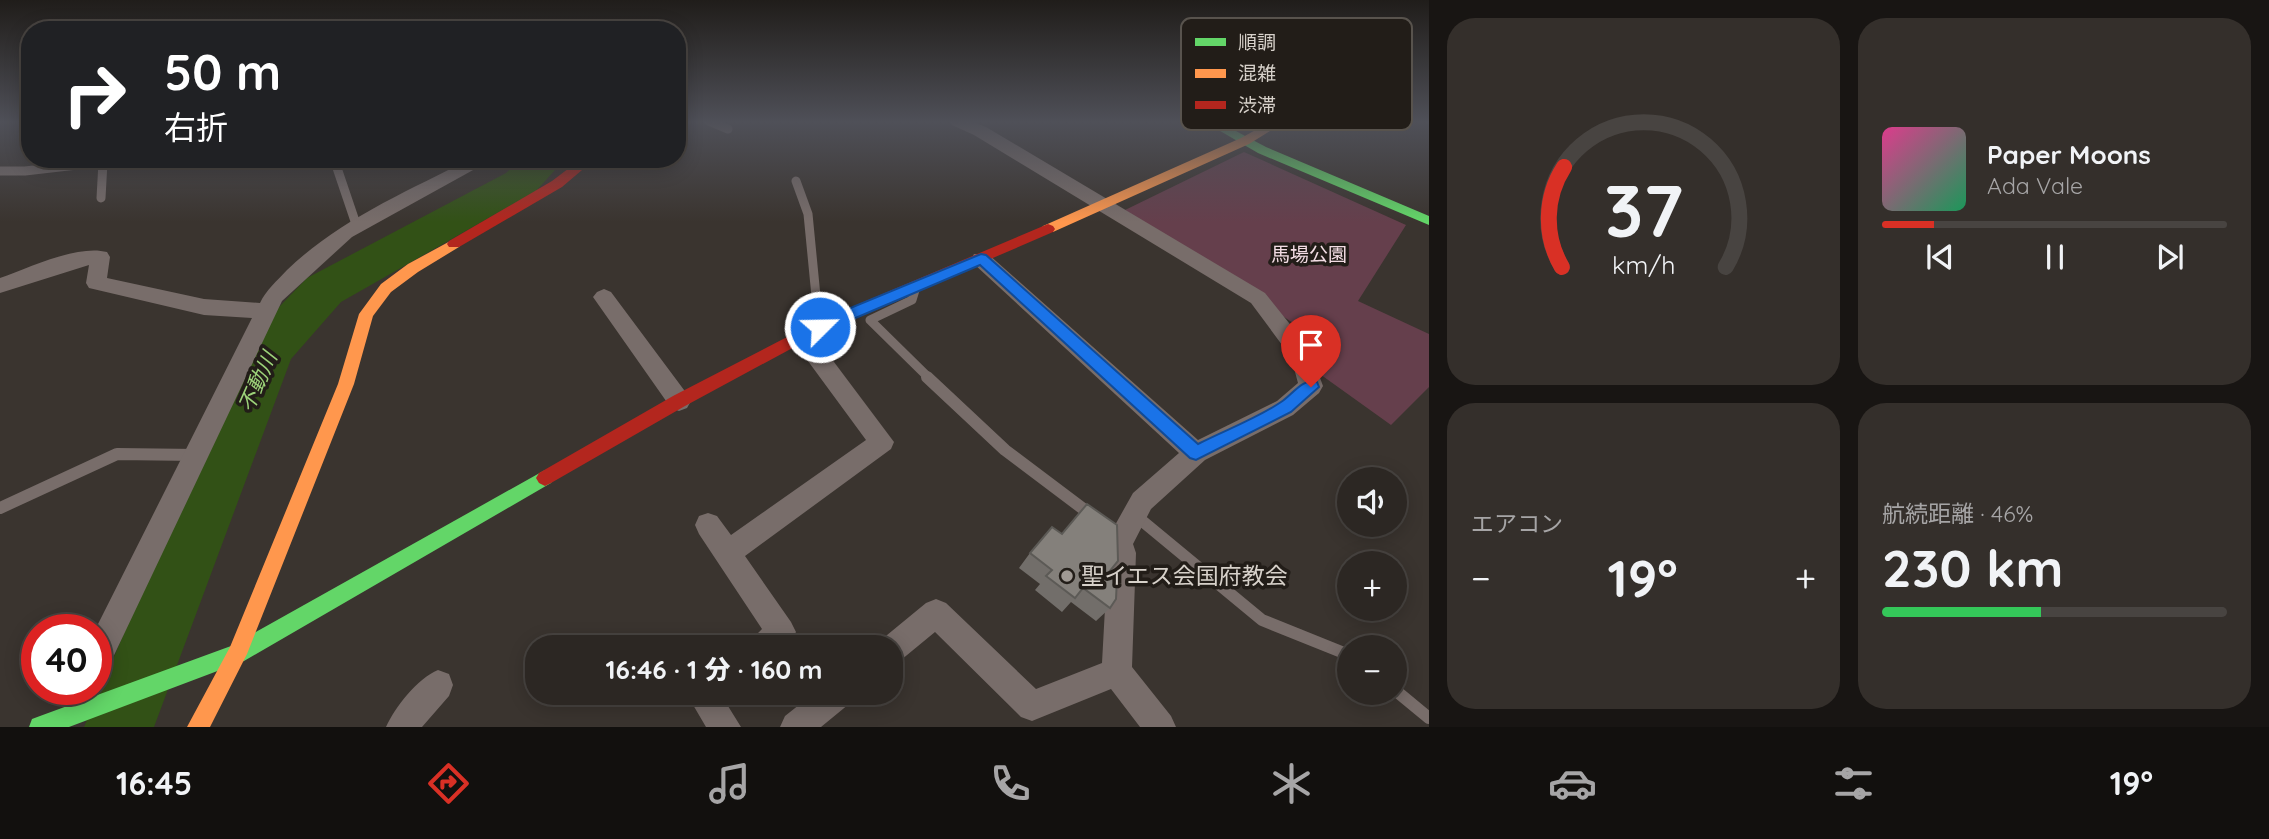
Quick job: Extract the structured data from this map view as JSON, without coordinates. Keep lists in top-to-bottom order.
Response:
{
  "water": ["不動川"],
  "parks": ["馬場公園"],
  "places": ["聖イエス会国府教会"],
  "legend": ["順調", "混雑", "渋滞"],
  "page": {
    "turn": ["50 m", "右折"],
    "song": ["Paper Moons", "Ada Vale"],
    "tile": [
      "エアコン",
      ["航続距離 · 46%", "230 km"]
    ],
    "map_buttons": ["+", "−"],
    "heat": ["−", "19°", "+"],
    "limit": "40",
    "trip": "16:46 · 1 分 · 160 m",
    "tabs": ["16:45", "19°"],
    "gauge": ["37", "km/h"]
  }
}
